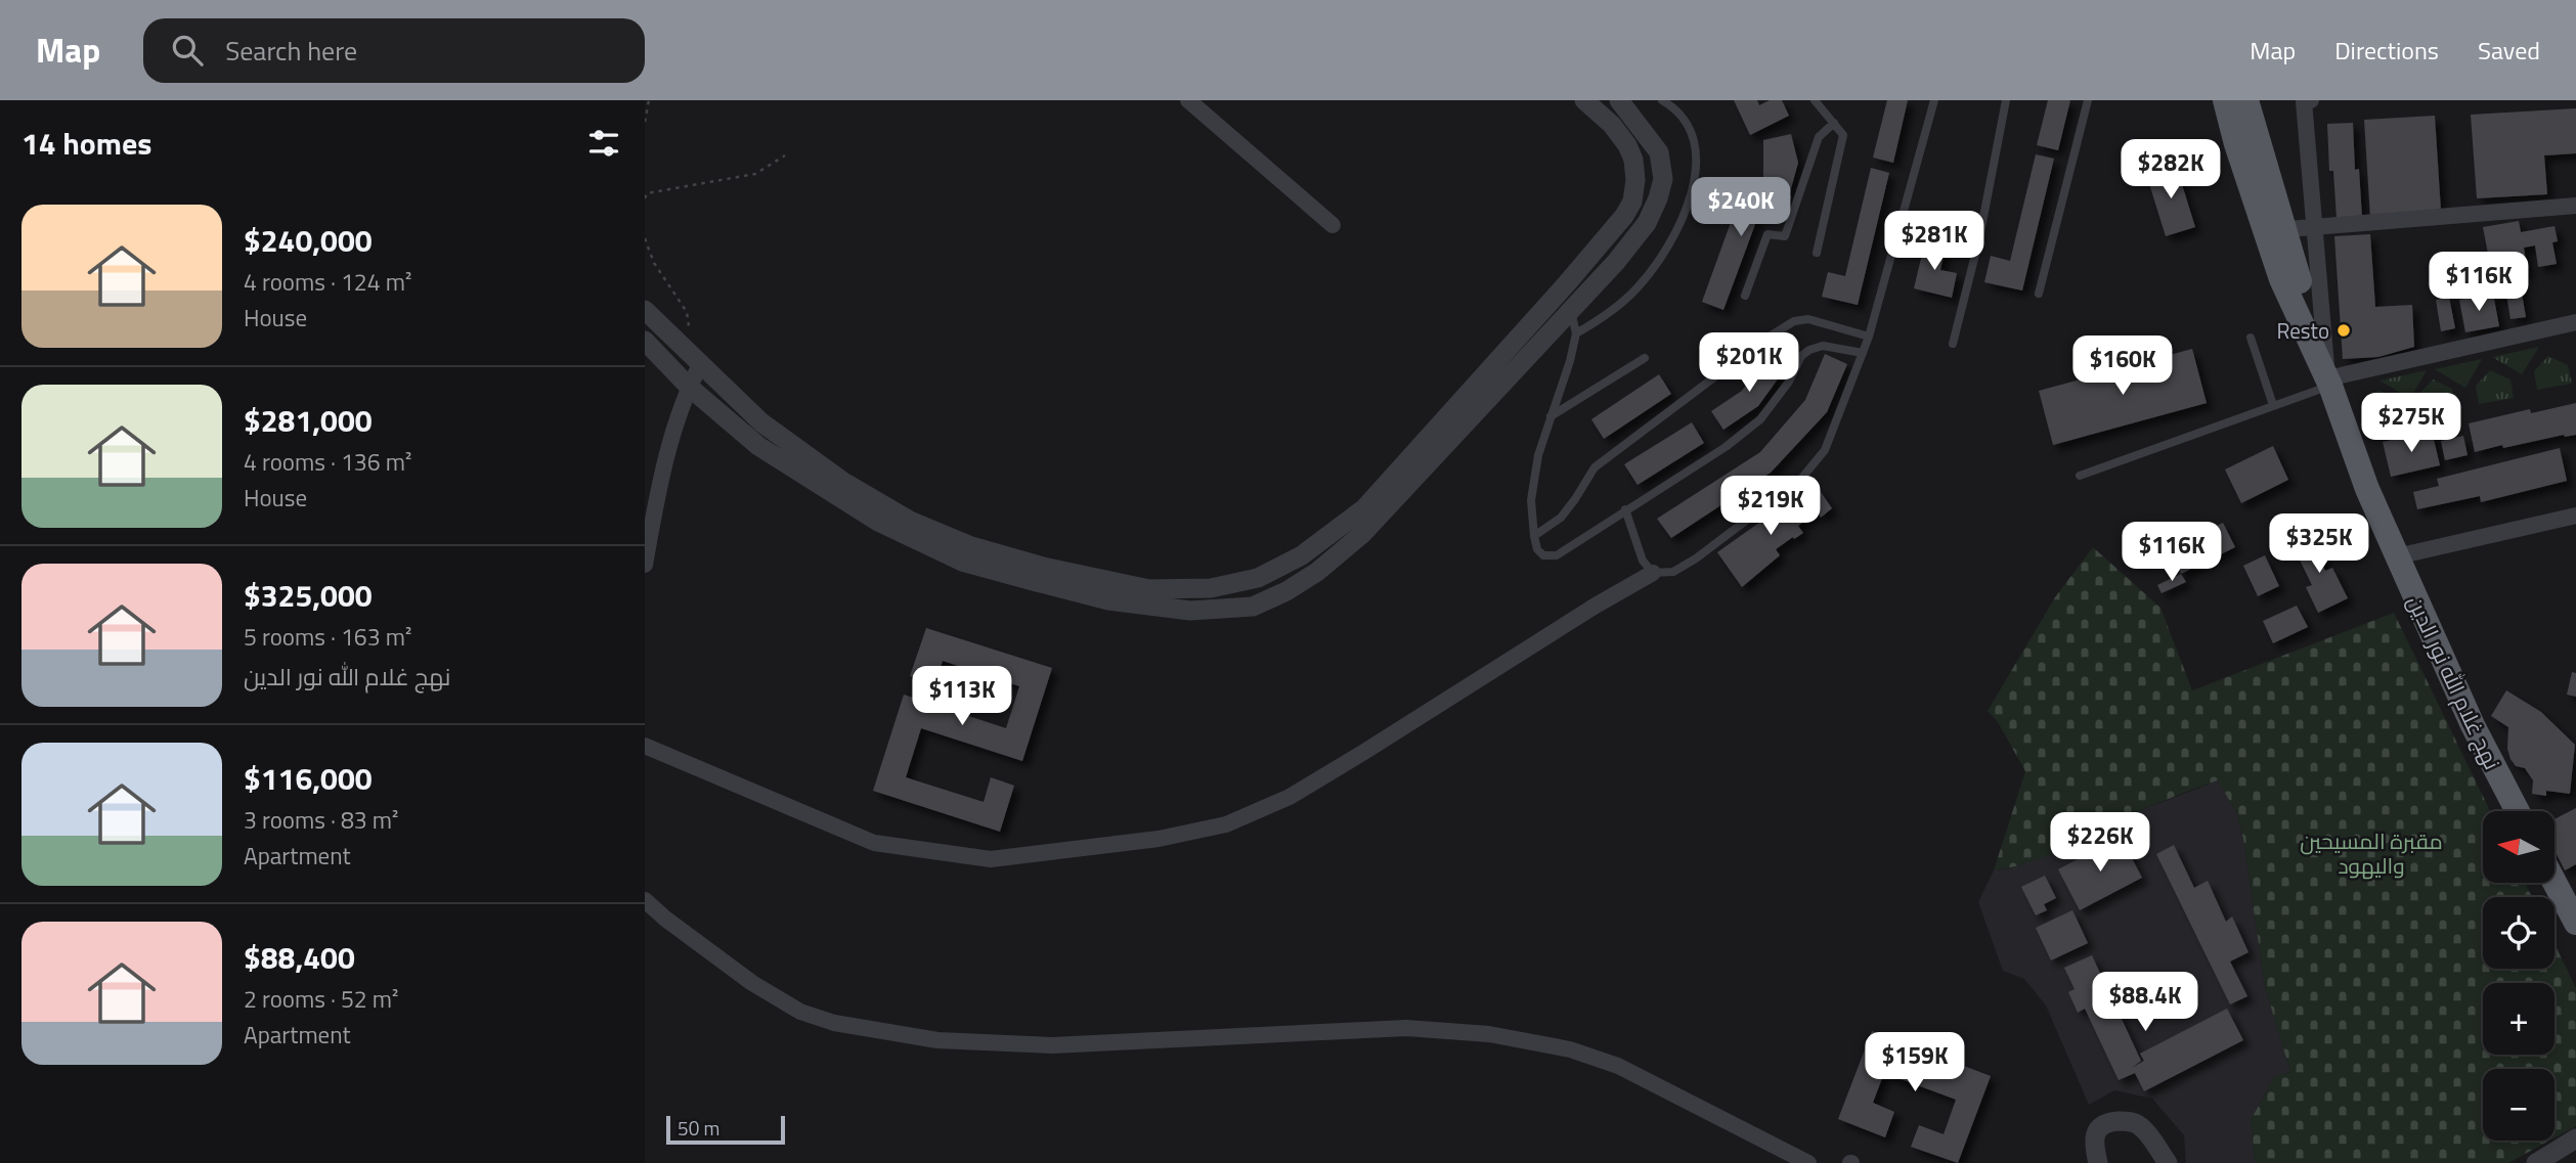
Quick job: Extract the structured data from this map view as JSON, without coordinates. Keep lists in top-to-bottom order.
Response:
{
  "streets": {
    "main road": ["نهج غلام الله نور الدين"]
  },
  "parks": ["مقبرة المسيحين واليهود"],
  "places": ["Resto"],
  "scale_bar": "50 m",
  "north": "left",
  "page": {
    "header": "Map",
    "search": "Search here",
    "nav": ["Map", "Directions", "Saved"],
    "heading": "14 homes",
    "price": [
      "$282K",
      "$240K",
      "$281K",
      "$116K",
      "$201K",
      "$160K",
      "$275K",
      "$219K",
      "$325K",
      "$116K",
      "$113K",
      "$226K",
      "$88.4K",
      "$159K"
    ],
    "list": [
      {
        "name": "$240,000",
        "note": "4 rooms · 124 m² · House"
      },
      {
        "name": "$281,000",
        "note": "4 rooms · 136 m² · House"
      },
      {
        "name": "$325,000",
        "note": "5 rooms · 163 m² · نهج غلام الله نور الدين"
      },
      {
        "name": "$116,000",
        "note": "3 rooms · 83 m² · Apartment"
      },
      {
        "name": "$88,400",
        "note": "2 rooms · 52 m² · Apartment"
      }
    ],
    "map_buttons": ["+", "−"],
    "scale": "50 m"
  }
}
